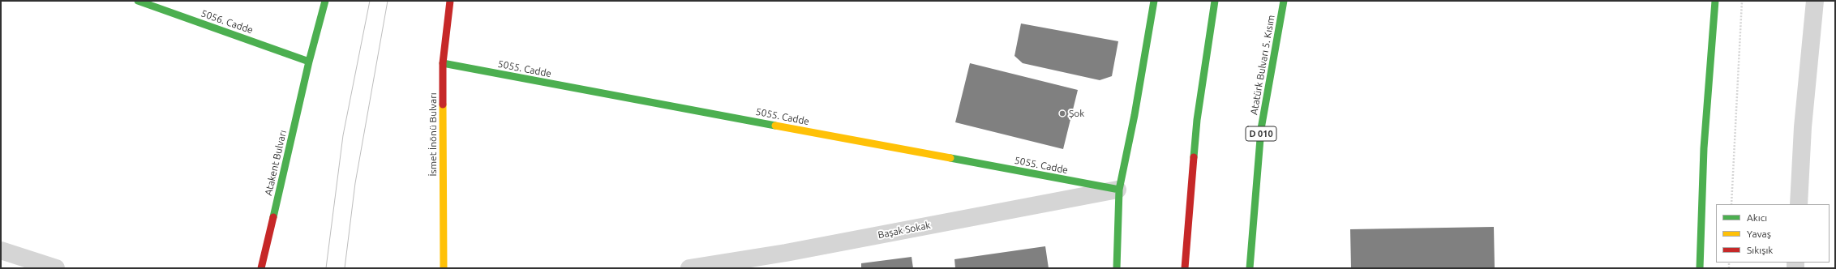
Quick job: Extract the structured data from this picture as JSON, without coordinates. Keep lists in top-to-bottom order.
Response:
{
  "streets": {
    "main road": [
      "5056. Cadde",
      "Atatürk Bulvarı 5. Kısım",
      "5055. Cadde",
      "D 010",
      "İsmet İnönü Bulvarı",
      "Atakent Bulvarı"
    ],
    "street": ["Başak Sokak"]
  },
  "crossings": [
    ["5056. Cadde", "Atakent Bulvarı"],
    ["5055. Cadde", "İsmet İnönü Bulvarı"],
    ["5055. Cadde", "Başak Sokak"]
  ],
  "places": ["Şok"],
  "legend": ["Akıcı", "Yavaş", "Sıkışık"]
}
